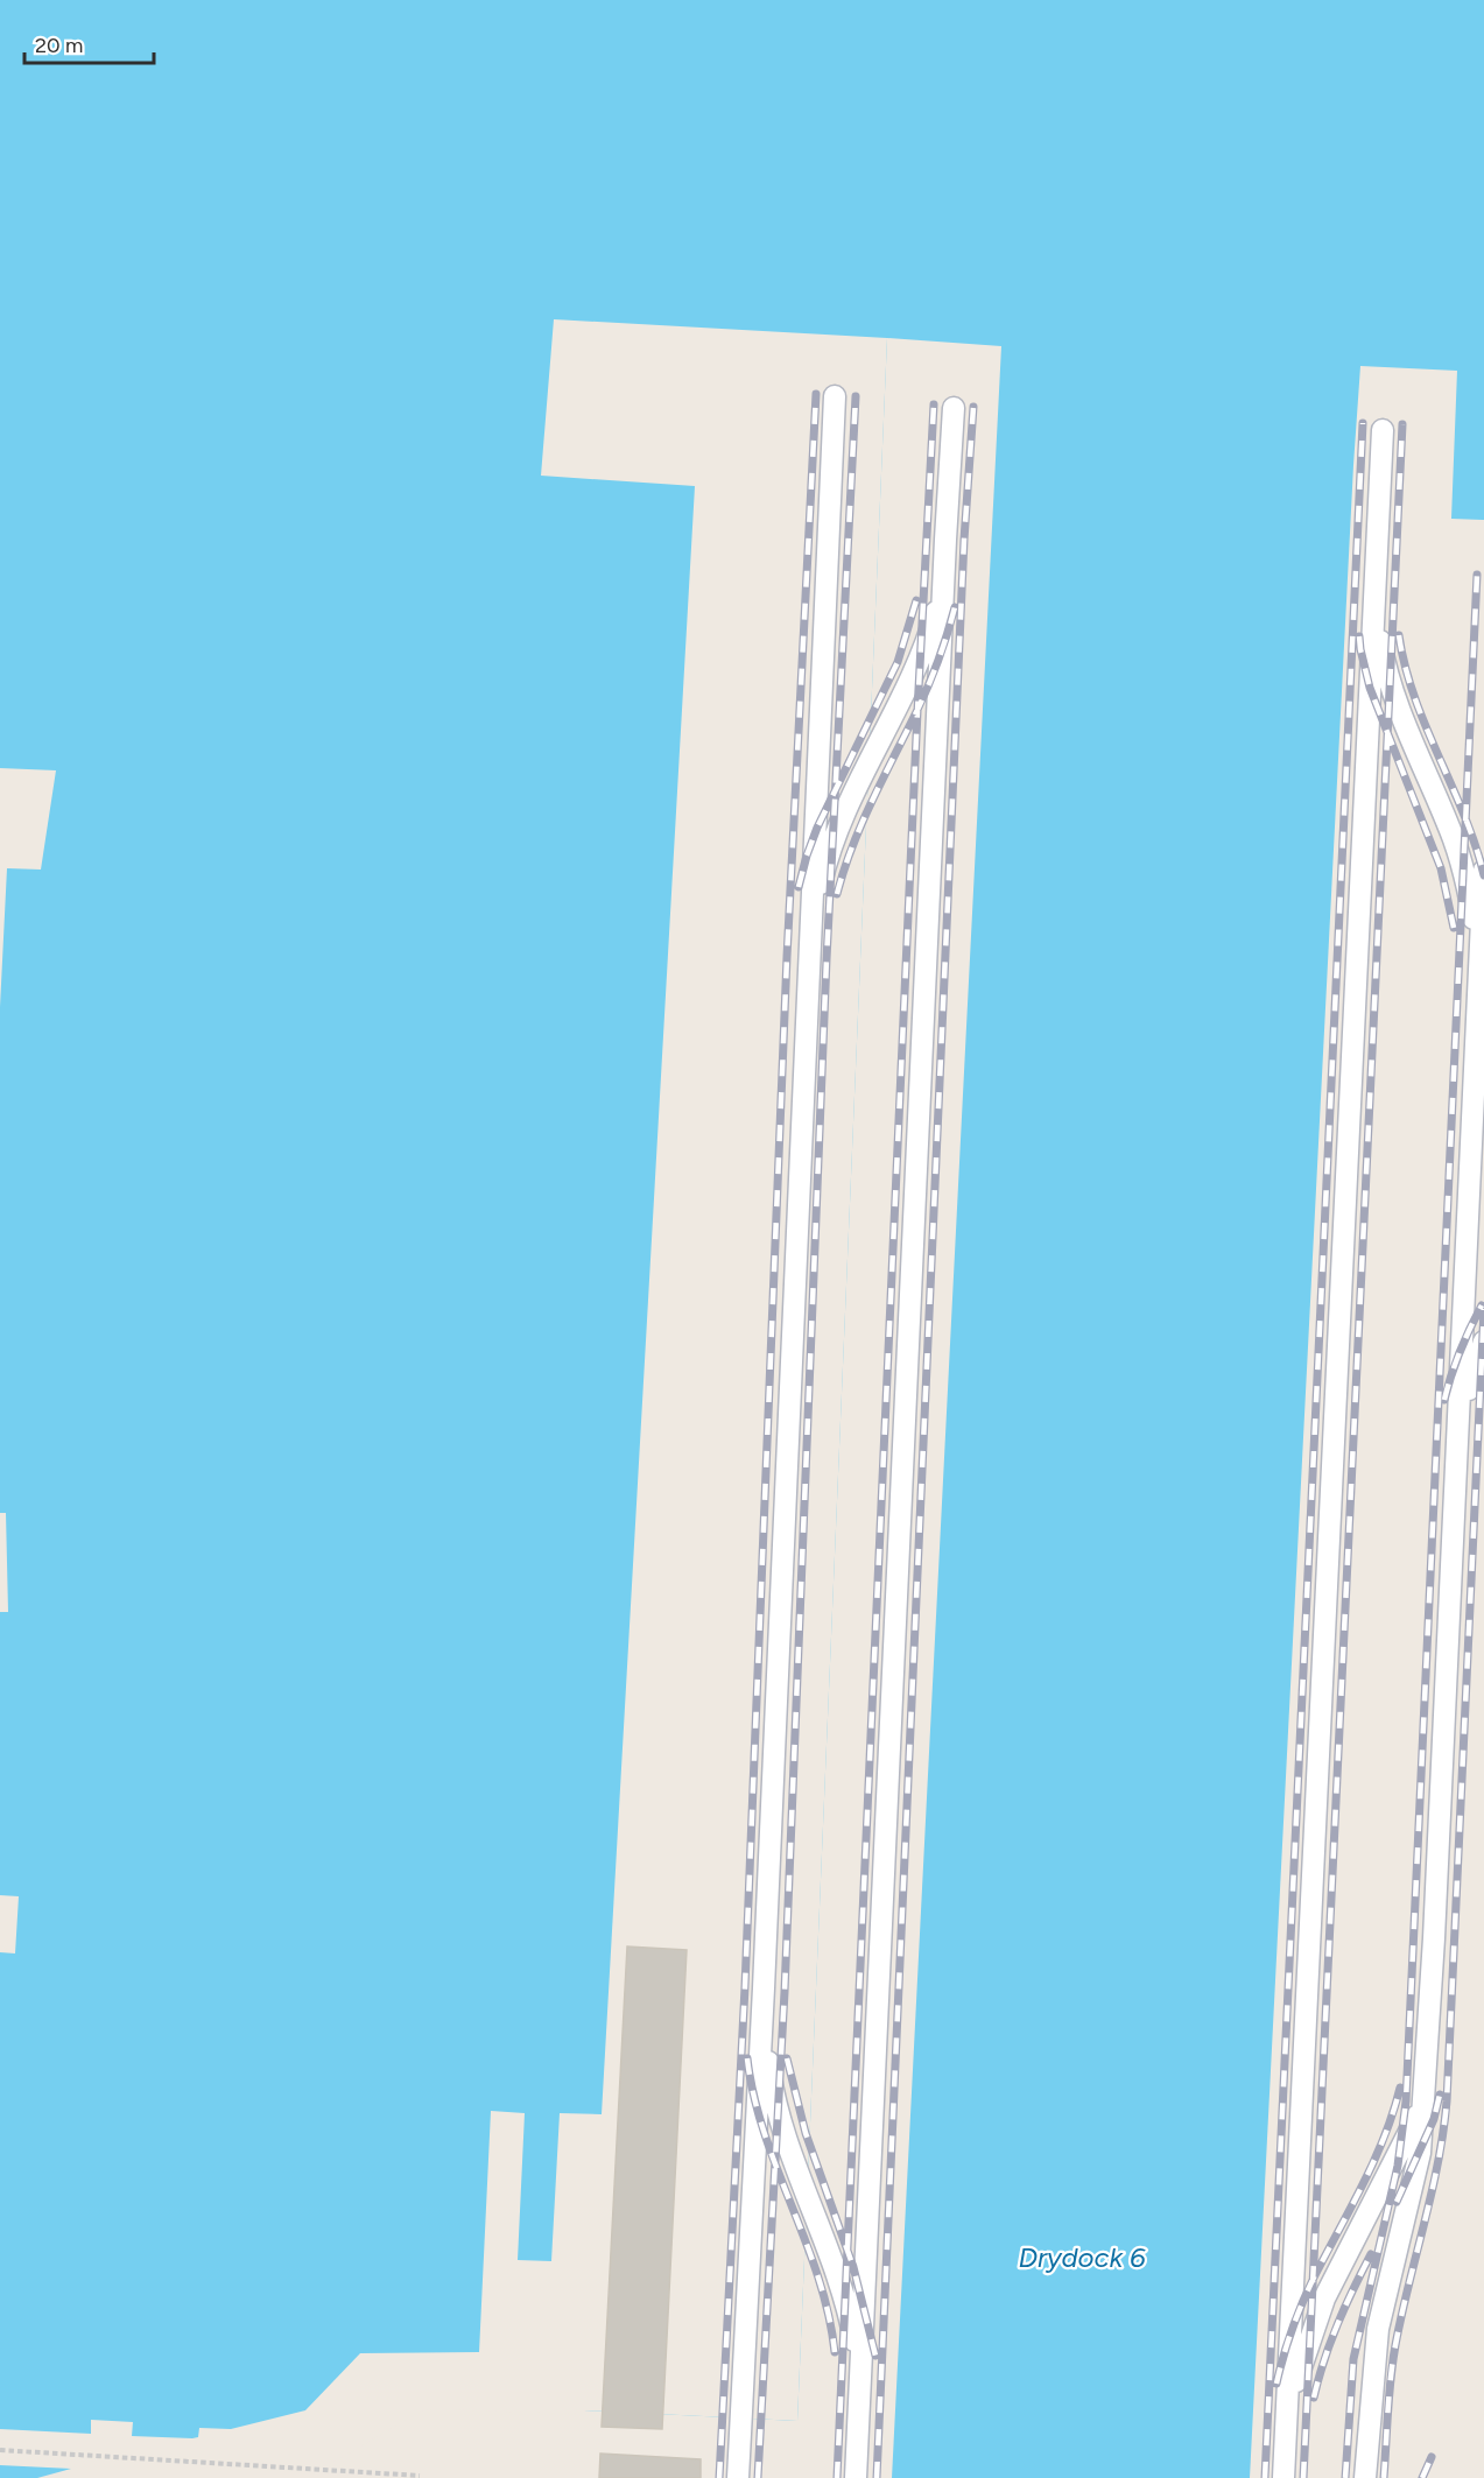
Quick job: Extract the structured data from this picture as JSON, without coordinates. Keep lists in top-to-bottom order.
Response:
{
  "water": ["Drydock 6"],
  "scale_bar": "20 m"
}
